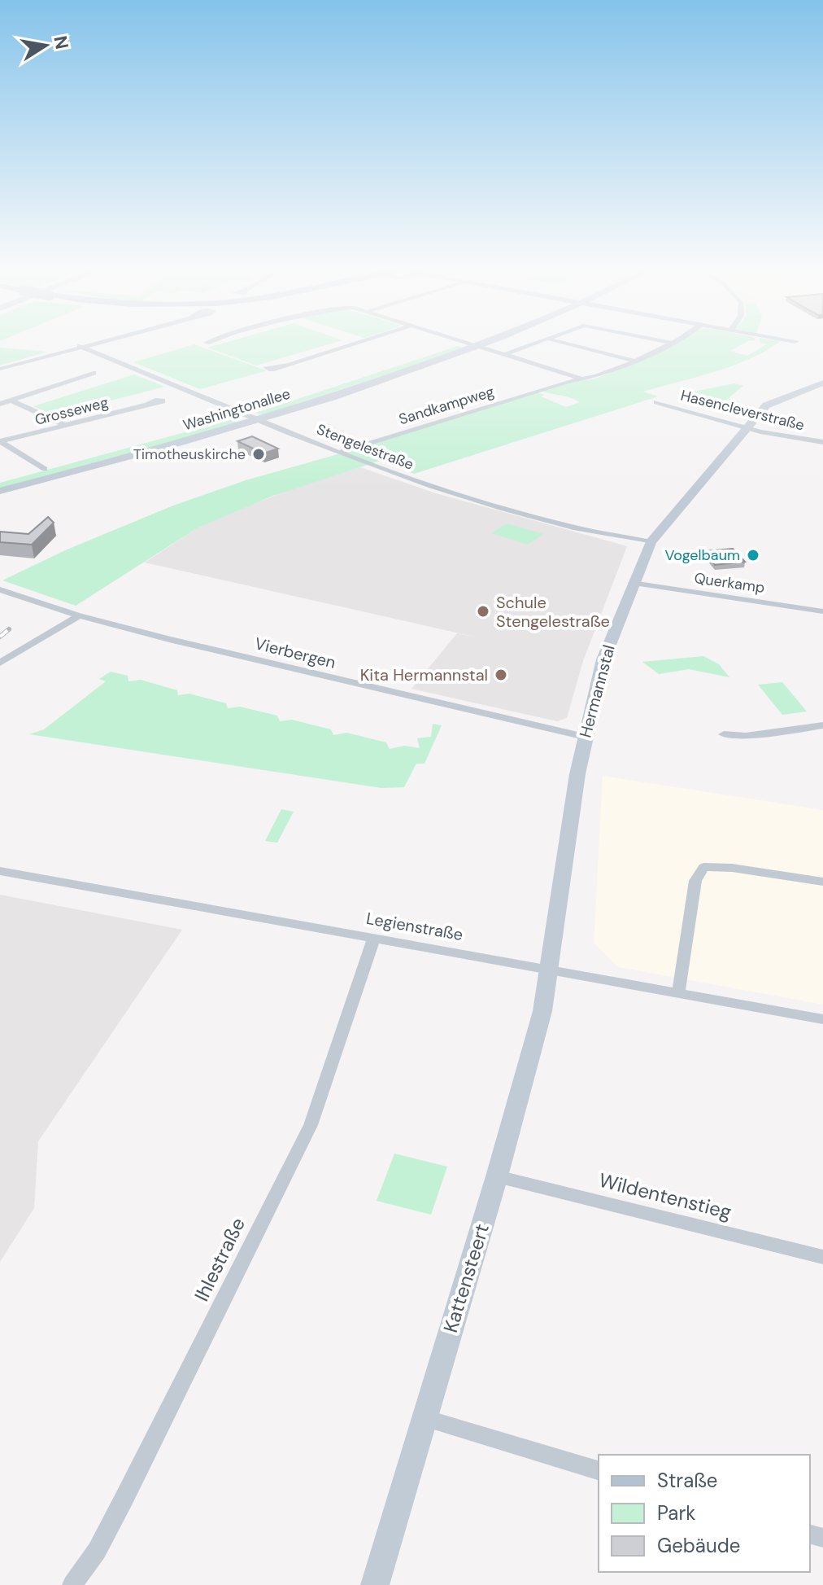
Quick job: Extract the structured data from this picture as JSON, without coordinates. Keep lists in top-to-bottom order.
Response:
{
  "streets": {
    "street": [
      "Sandkampweg",
      "Washingtonallee",
      "Hasencleverstraße",
      "Grosseweg",
      "Stengelestraße",
      "Querkamp",
      "Vierbergen",
      "Hermannstal",
      "Legienstraße",
      "Wildentenstieg",
      "Ihlestraße",
      "Kattensteert"
    ]
  },
  "crossings": [
    ["Sandkampweg", "Stengelestraße"],
    ["Washingtonallee", "Stengelestraße"],
    ["Hasencleverstraße", "Hermannstal"],
    ["Stengelestraße", "Hermannstal"],
    ["Querkamp", "Hermannstal"],
    ["Vierbergen", "Hermannstal"],
    ["Hermannstal", "Legienstraße"],
    ["Hermannstal", "Kattensteert"],
    ["Legienstraße", "Ihlestraße"],
    ["Legienstraße", "Kattensteert"],
    ["Wildentenstieg", "Kattensteert"]
  ],
  "places": [
    "Timotheuskirche",
    "Vogelbaum",
    "Schule Stengelestraße",
    "Kita Hermannstal"
  ],
  "legend": ["Straße", "Park", "Gebäude"],
  "north": "right"
}
